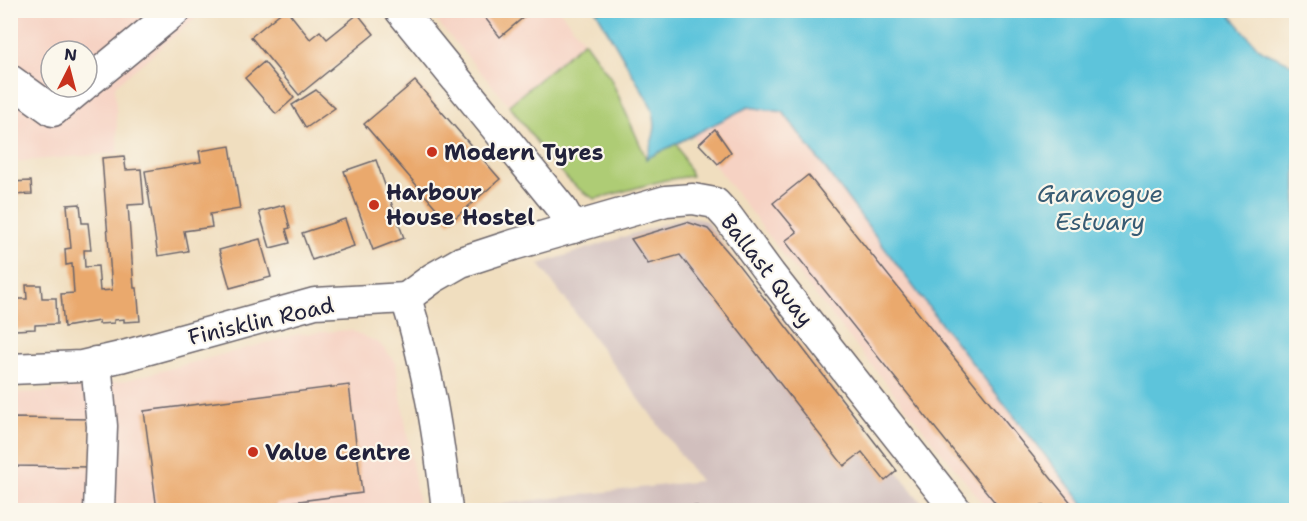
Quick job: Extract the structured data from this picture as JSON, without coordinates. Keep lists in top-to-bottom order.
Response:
{
  "streets": {
    "street": ["Ballast Quay", "Finisklin Road"]
  },
  "crossings": [
    ["Ballast Quay", "Finisklin Road"]
  ],
  "water": ["Garavogue Estuary"],
  "places": ["Modern Tyres", "Harbour House Hostel", "Value Centre"],
  "north": "top"
}
